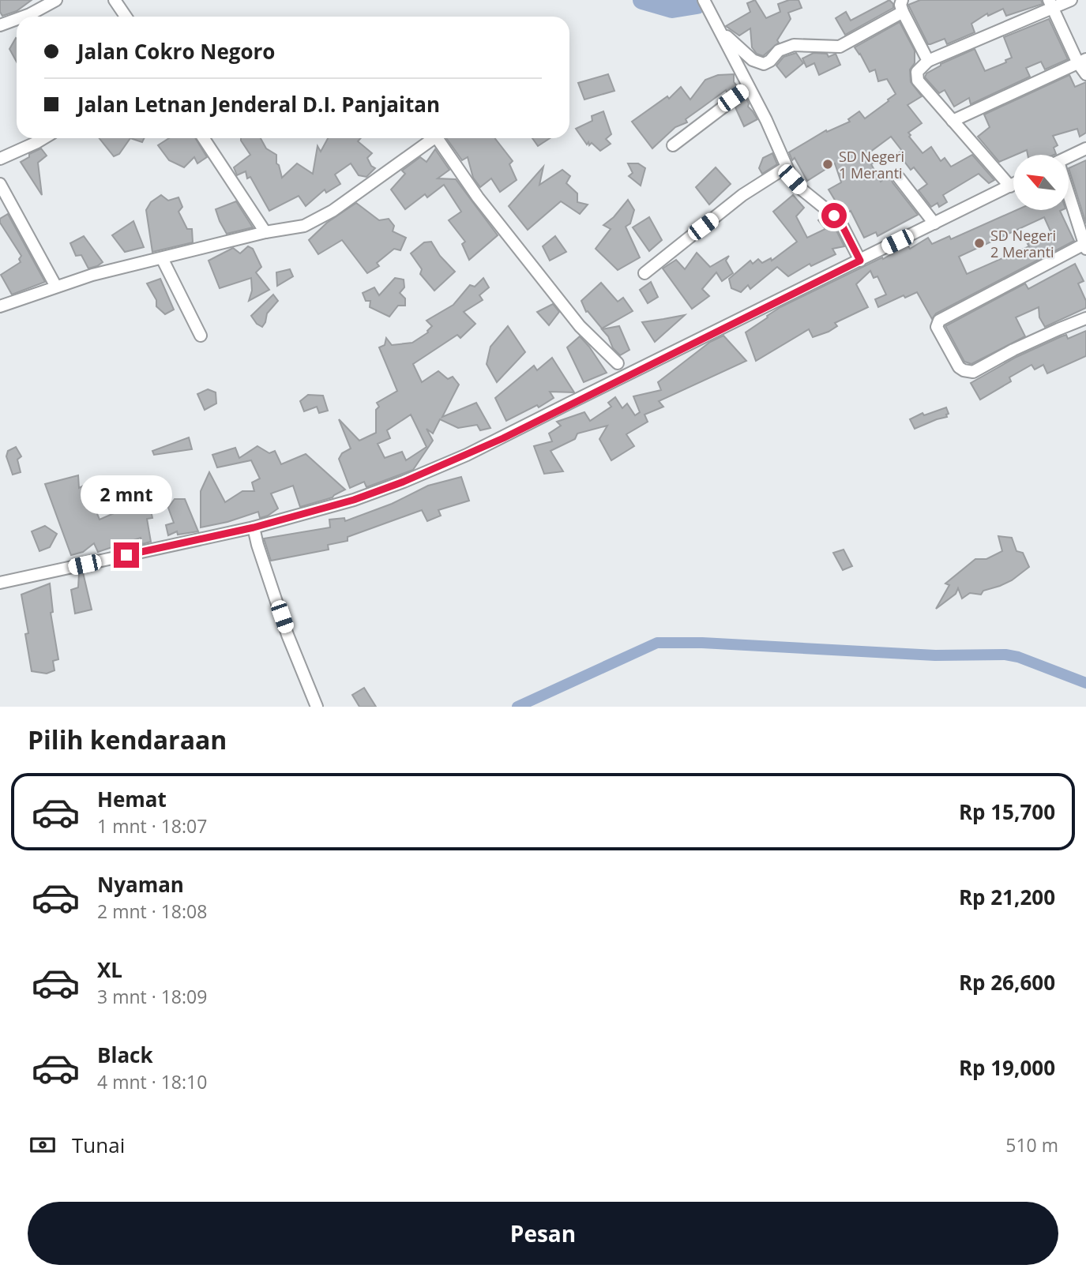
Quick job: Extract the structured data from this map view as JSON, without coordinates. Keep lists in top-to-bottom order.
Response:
{
  "places": ["SD Negeri 1 Meranti", "SD Negeri 2 Meranti"],
  "north": "top left",
  "page": {
    "banner": ["Jalan Cokro Negoro", "Jalan Letnan Jenderal D.I. Panjaitan"],
    "bubble": "2 mnt",
    "heading": "Pilih kendaraan",
    "list": [
      {
        "name": "Hemat",
        "note": "1 mnt · 18:07",
        "value": "Rp 15,700"
      },
      {
        "name": "Nyaman",
        "note": "2 mnt · 18:08",
        "value": "Rp 21,200"
      },
      {
        "name": "XL",
        "note": "3 mnt · 18:09",
        "value": "Rp 26,600"
      },
      {
        "name": "Black",
        "note": "4 mnt · 18:10",
        "value": "Rp 19,000"
      }
    ],
    "pay": ["Tunai", "510 m"],
    "buttons": "Pesan"
  }
}
